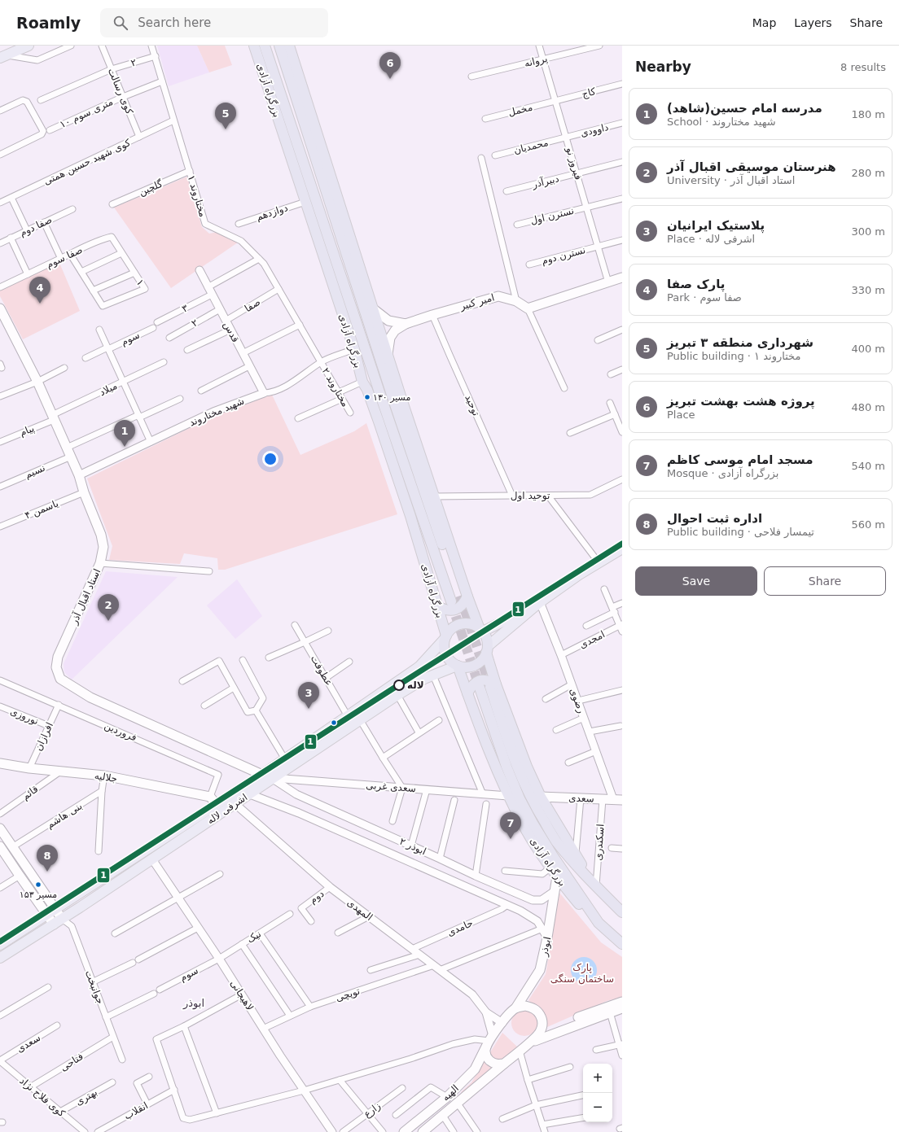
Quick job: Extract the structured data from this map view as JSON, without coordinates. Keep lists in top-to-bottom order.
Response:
{
  "streets": {
    "highway": ["بزرگراه آزادی"],
    "main road": [
      "امیر کبیر",
      "استاد اقبال آذر",
      "جلالیه",
      "سعدی",
      "اشرفی لاله",
      "ابوذر",
      "الهیه"
    ],
    "street": [
      "پروانه",
      "۲",
      "کوی رسالت",
      "کاج",
      "مخمل",
      "۱۰ متری سوم",
      "داوودی",
      "محمدیان",
      "کوی شهید حسین همتی",
      "فیروز نو",
      "دبیرآذر",
      "گلچین",
      "مختاروند ۱",
      "دوازدهم",
      "نسترن اول",
      "صفا دوم",
      "نسترن دوم",
      "صفا سوم",
      "۱",
      "صفا",
      "۳",
      "قدس",
      "سوم",
      "مختاروند ۲",
      "میلاد",
      "توحید",
      "شهید مختاروند",
      "پیام",
      "نسیم",
      "توحید اول",
      "یاسمن ۴",
      "امجدی",
      "عطوفت",
      "رضوی",
      "نوروزی",
      "فروردین",
      "افرازان",
      "سعدی غربی",
      "قائم",
      "بنی هاشم",
      "اسکندری",
      "ابوذر ۲",
      "دوم",
      "المهدی",
      "حامدی",
      "نیک",
      "جوانبخت",
      "توپچی",
      "لاهیجانی",
      "فتاحی",
      "کوی فلاح نژاد",
      "بهتری",
      "زارع",
      "انقلاب"
    ]
  },
  "crossings": [
    ["پروانه", "فیروز نو"],
    ["۲", "کوی رسالت"],
    ["۲", "مختاروند ۱"],
    ["۲", "قدس"],
    ["بزرگراه آزادی", "دوازدهم"],
    ["بزرگراه آزادی", "شهید مختاروند"],
    ["بزرگراه آزادی", "سعدی غربی"],
    ["بزرگراه آزادی", "سعدی"],
    ["بزرگراه آزادی", "اشرفی لاله"],
    ["بزرگراه آزادی", "اسکندری"],
    ["بزرگراه آزادی", "ابوذر"],
    ["کوی رسالت", "۱۰ متری سوم"],
    ["کوی رسالت", "کوی شهید حسین همتی"],
    ["کاج", "مخمل"],
    ["کاج", "فیروز نو"],
    ["مخمل", "فیروز نو"],
    ["داوودی", "محمدیان"],
    ["داوودی", "فیروز نو"],
    ["محمدیان", "فیروز نو"],
    ["کوی شهید حسین همتی", "مختاروند ۱"],
    ["فیروز نو", "دبیرآذر"],
    ["فیروز نو", "نسترن اول"],
    ["فیروز نو", "نسترن دوم"],
    ["گلچین", "مختاروند ۱"],
    ["مختاروند ۱", "صفا"],
    ["مختاروند ۱", "مختاروند ۲"],
    ["مختاروند ۱", "شهید مختاروند"],
    ["صفا سوم", "۱"],
    ["امیر کبیر", "توحید"],
    ["صفا", "قدس"],
    ["۳", "قدس"],
    ["قدس", "شهید مختاروند"],
    ["سوم", "نیک"],
    ["سوم", "لاهیجانی"],
    ["مختاروند ۲", "شهید مختاروند"],
    ["میلاد", "پیام"],
    ["میلاد", "استاد اقبال آذر"],
    ["توحید", "توحید اول"],
    ["شهید مختاروند", "استاد اقبال آذر"],
    ["پیام", "استاد اقبال آذر"],
    ["نسیم", "استاد اقبال آذر"],
    ["یاسمن ۴", "استاد اقبال آذر"],
    ["استاد اقبال آذر", "اشرفی لاله"],
    ["امجدی", "رضوی"],
    ["عطوفت", "اشرفی لاله"],
    ["رضوی", "سعدی"],
    ["نوروزی", "افرازان"],
    ["فروردین", "افرازان"],
    ["فروردین", "جلالیه"],
    ["افرازان", "جلالیه"],
    ["جلالیه", "قائم"],
    ["سعدی غربی", "اشرفی لاله"],
    ["سعدی غربی", "ابوذر ۲"],
    ["سعدی", "اسکندری"],
    ["سعدی", "کوی فلاح نژاد"],
    ["اشرفی لاله", "ابوذر ۲"],
    ["اشرفی لاله", "المهدی"],
    ["اشرفی لاله", "جوانبخت"],
    ["اشرفی لاله", "لاهیجانی"],
    ["ابوذر ۲", "ابوذر"],
    ["دوم", "المهدی"],
    ["المهدی", "حامدی"],
    ["المهدی", "ابوذر"],
    ["المهدی", "توپچی"],
    ["المهدی", "الهیه"],
    ["نیک", "لاهیجانی"],
    ["ابوذر", "الهیه"],
    ["جوانبخت", "فتاحی"],
    ["توپچی", "لاهیجانی"],
    ["فتاحی", "کوی فلاح نژاد"],
    ["کوی فلاح نژاد", "بهتری"]
  ],
  "districts": ["ابوذر"],
  "parks": ["پارک ساختمان سنگی"],
  "places": ["مسیر ۱۳۰", "لاله", "مسیر ۱۵۳"],
  "lines": ["transit line 1"],
  "page": {
    "header": "Roamly",
    "search": "Search here",
    "nav": ["Map", "Layers", "Share"],
    "heading": ["Nearby", "8 results"],
    "pins": [
      "6",
      "5",
      "4",
      "1",
      "2",
      "3",
      "7",
      "8"
    ],
    "list": [
      {
        "mark": "1",
        "name": "مدرسه امام حسین(شاهد)",
        "note": "School · شهید مختاروند",
        "value": "180 m"
      },
      {
        "mark": "2",
        "name": "هنرستان موسیقی اقبال آذر",
        "note": "University · استاد اقبال آذر",
        "value": "280 m"
      },
      {
        "mark": "3",
        "name": "پلاستیک ایرانیان",
        "note": "Place · اشرفی لاله",
        "value": "300 m"
      },
      {
        "mark": "4",
        "name": "پارک صفا",
        "note": "Park · صفا سوم",
        "value": "330 m"
      },
      {
        "mark": "5",
        "name": "شهرداری منطقه ۳ تبریز",
        "note": "Public building · مختاروند ۱",
        "value": "400 m"
      },
      {
        "mark": "6",
        "name": "پروژه هشت بهشت تبریز",
        "note": "Place",
        "value": "480 m"
      },
      {
        "mark": "7",
        "name": "مسجد امام موسی کاظم",
        "note": "Mosque · بزرگراه آزادی",
        "value": "540 m"
      },
      {
        "mark": "8",
        "name": "اداره ثبت احوال",
        "note": "Public building · تیمسار فلاحی",
        "value": "560 m"
      }
    ],
    "buttons": ["Save", "Share"],
    "map_buttons": ["+", "−"]
  }
}
